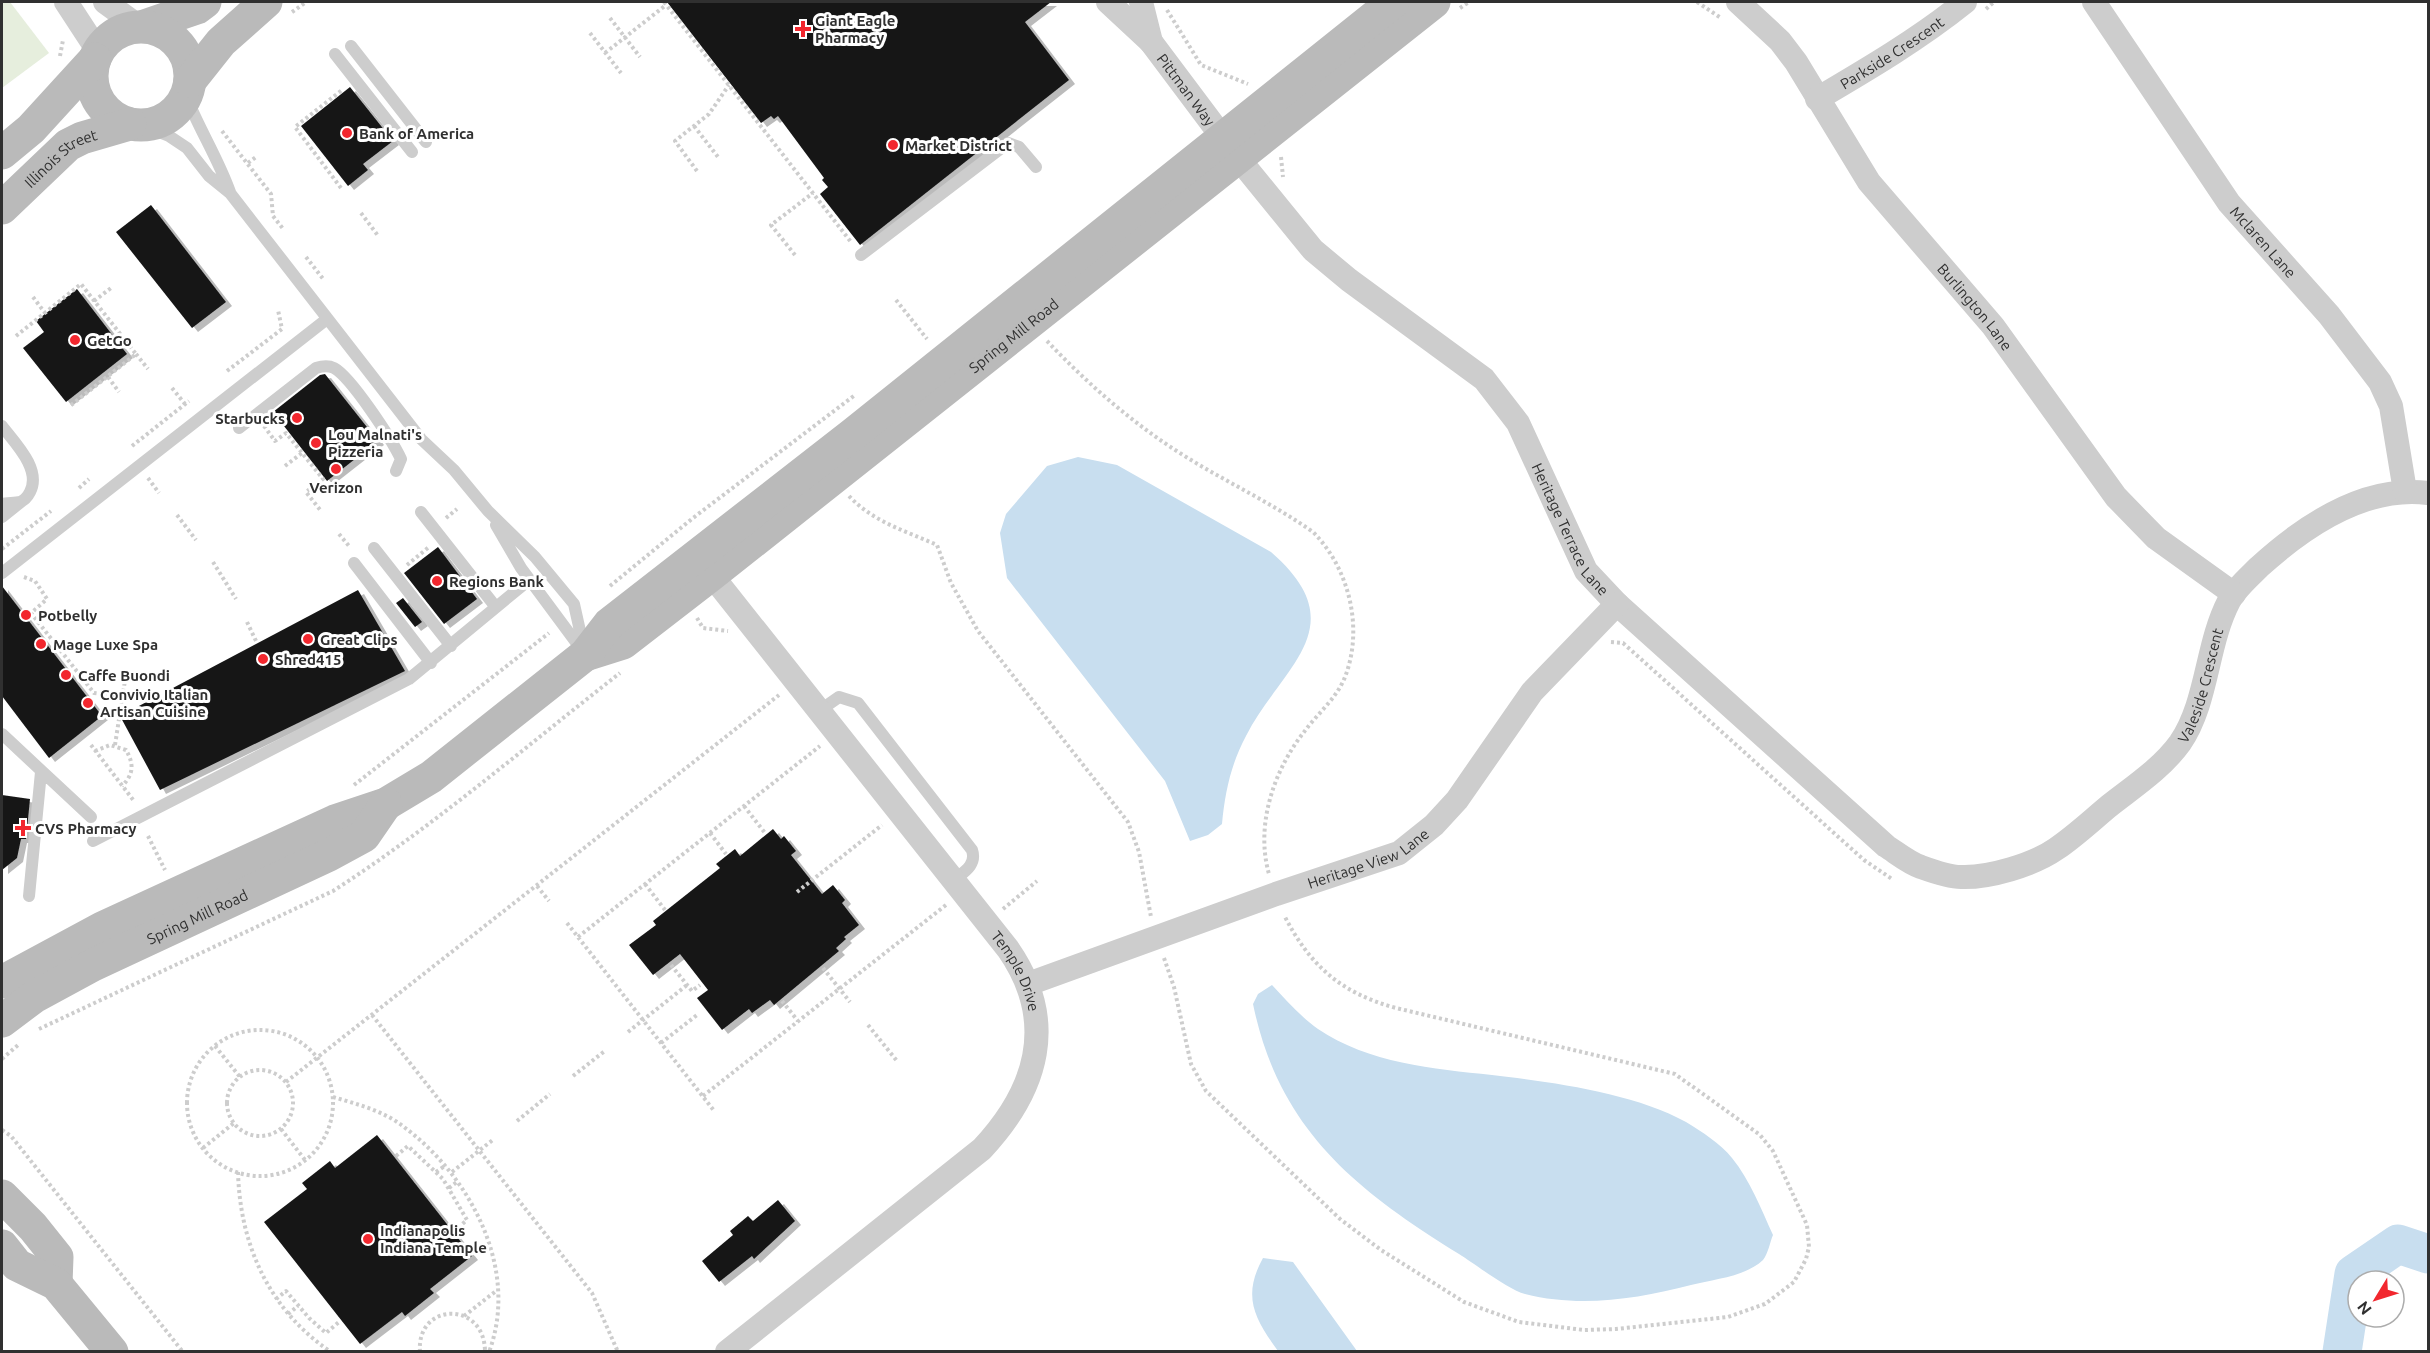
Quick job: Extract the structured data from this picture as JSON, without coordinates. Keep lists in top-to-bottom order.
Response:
{
  "streets": {
    "street": [
      "Parkside Crescent",
      "Pittman Way",
      "Illinois Street",
      "Mclaren Lane",
      "Burlington Lane",
      "Spring Mill Road",
      "Heritage Terrace Lane",
      "Valeside Crescent",
      "Heritage View Lane",
      "Temple Drive"
    ]
  },
  "crossings": [
    ["Parkside Crescent", "Burlington Lane"],
    ["Pittman Way", "Spring Mill Road"],
    ["Pittman Way", "Heritage Terrace Lane"],
    ["Mclaren Lane", "Valeside Crescent"],
    ["Burlington Lane", "Valeside Crescent"],
    ["Spring Mill Road", "Heritage Terrace Lane"],
    ["Spring Mill Road", "Temple Drive"],
    ["Heritage Terrace Lane", "Valeside Crescent"],
    ["Heritage Terrace Lane", "Heritage View Lane"],
    ["Heritage View Lane", "Temple Drive"]
  ],
  "places": {
    "health": ["Giant Eagle Pharmacy", "CVS Pharmacy"],
    "other": [
      "Bank of America",
      "Market District",
      "GetGo",
      "Starbucks",
      "Lou Malnati's Pizzeria",
      "Verizon",
      "Regions Bank",
      "Potbelly",
      "Great Clips",
      "Mage Luxe Spa",
      "Shred415",
      "Caffe Buondi",
      "Convivio Italian Artisan Cuisine",
      "Indianapolis Indiana Temple"
    ]
  },
  "north": "bottom left"
}
